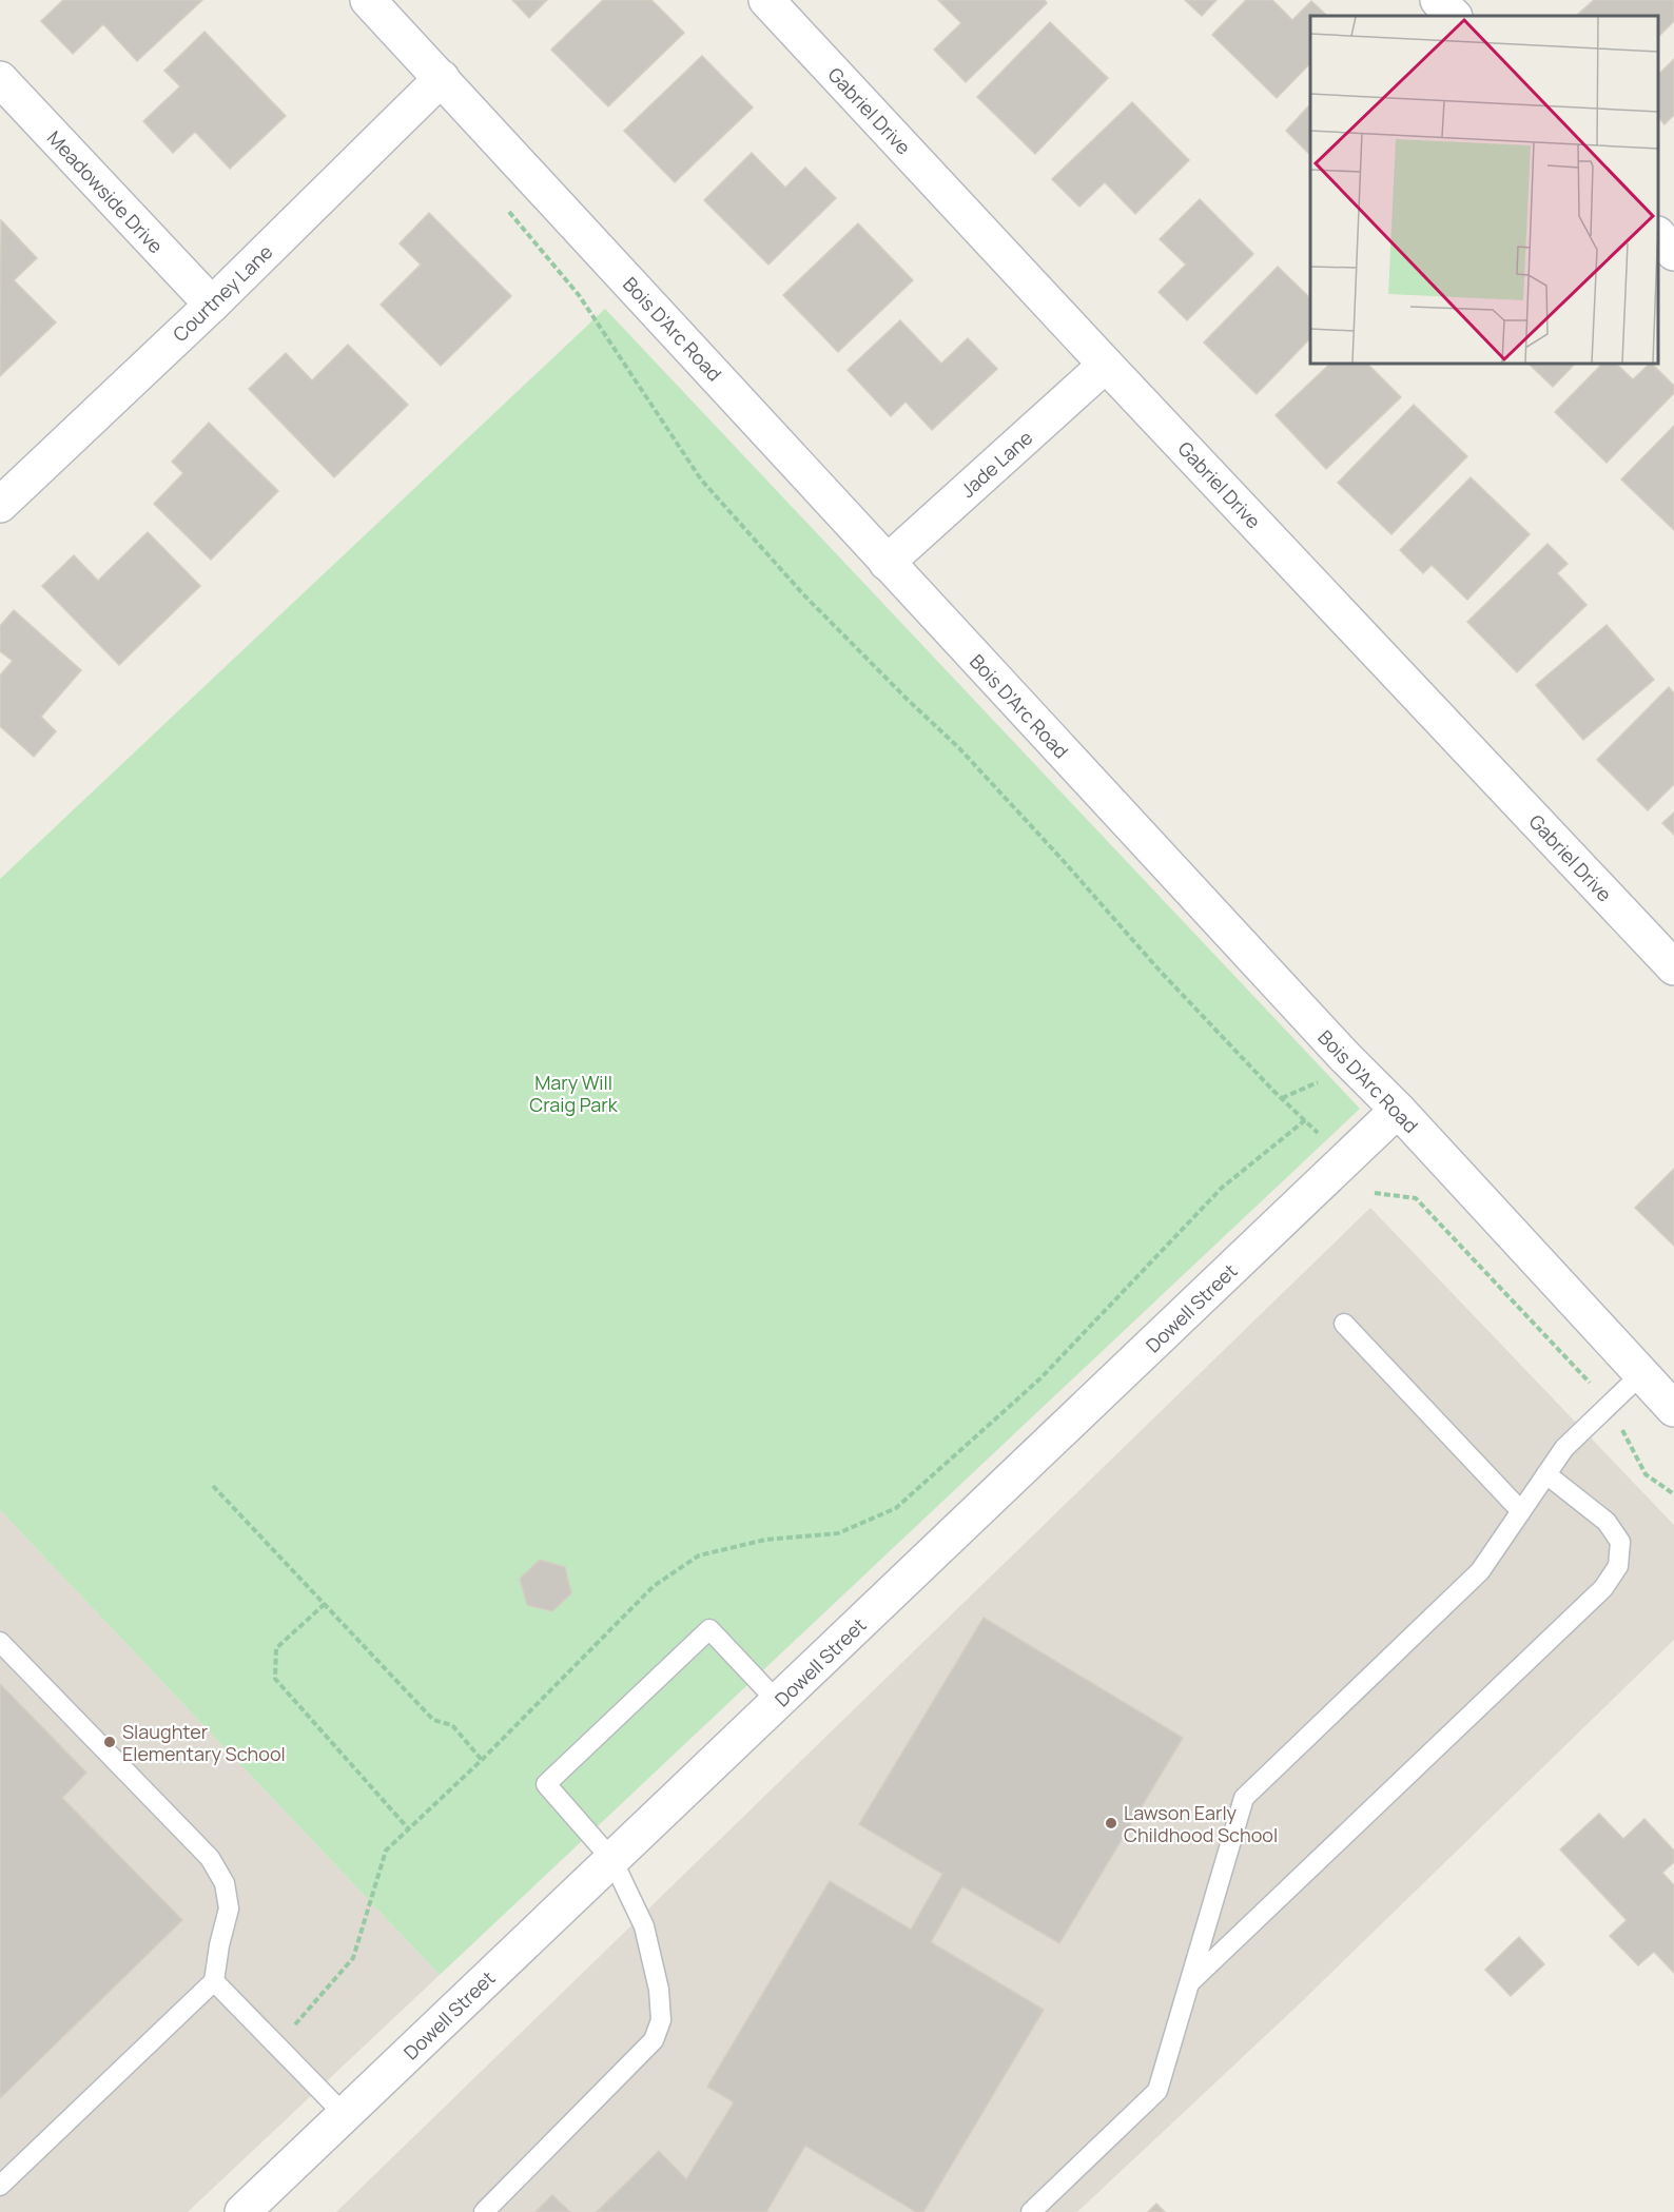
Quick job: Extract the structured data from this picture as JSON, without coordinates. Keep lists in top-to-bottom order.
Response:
{
  "streets": {
    "street": [
      "Gabriel Drive",
      "Meadowside Drive",
      "Courtney Lane",
      "Bois D'Arc Road",
      "Jade Lane",
      "Dowell Street"
    ]
  },
  "crossings": [
    ["Gabriel Drive", "Jade Lane"],
    ["Meadowside Drive", "Courtney Lane"],
    ["Courtney Lane", "Bois D'Arc Road"],
    ["Bois D'Arc Road", "Jade Lane"],
    ["Bois D'Arc Road", "Dowell Street"]
  ],
  "parks": ["Mary Will Craig Park"],
  "places": ["Slaughter Elementary School", "Lawson Early Childhood School"]
}
